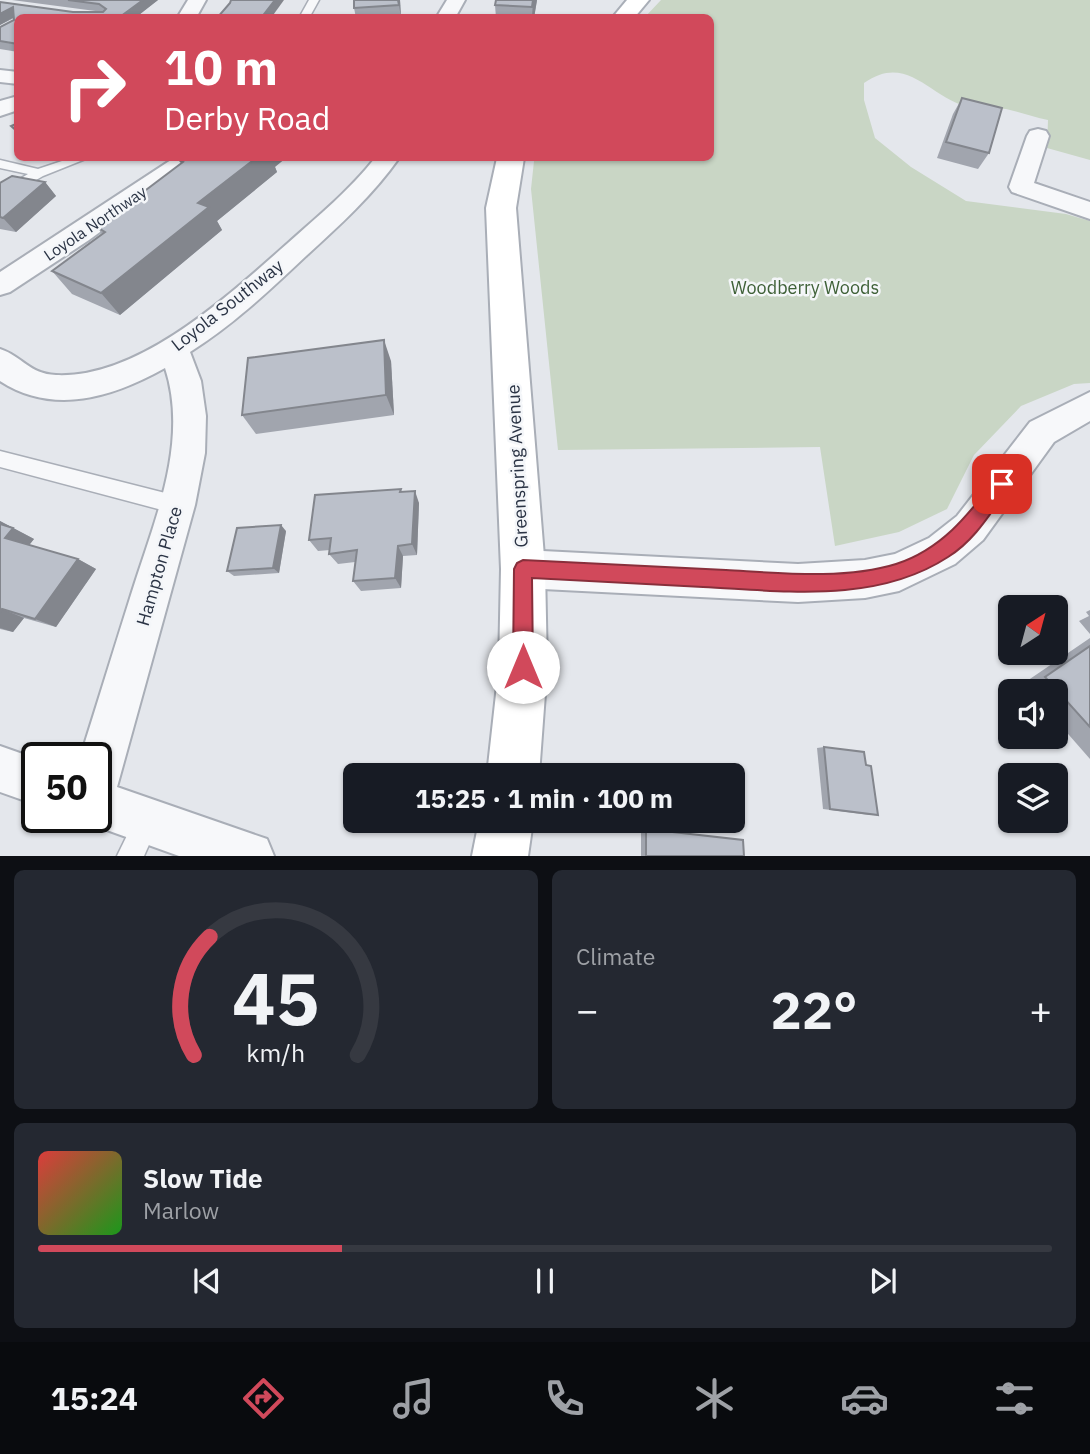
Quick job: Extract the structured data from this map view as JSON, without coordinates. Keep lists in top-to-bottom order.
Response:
{
  "streets": {
    "main road": ["Greenspring Avenue"],
    "street": ["Loyola Northway", "Loyola Southway", "Hampton Place"]
  },
  "crossings": [
    ["Loyola Southway", "Hampton Place"]
  ],
  "parks": ["Woodberry Woods"],
  "north": "top right",
  "page": {
    "turn": ["10 m", "Derby Road"],
    "limit": "50",
    "trip": "15:25 · 1 min · 100 m",
    "tile": "Climate",
    "heat": ["−", "22°", "+"],
    "song": ["Slow Tide", "Marlow"],
    "tabs": "15:24",
    "gauge": ["45", "km/h"]
  }
}
